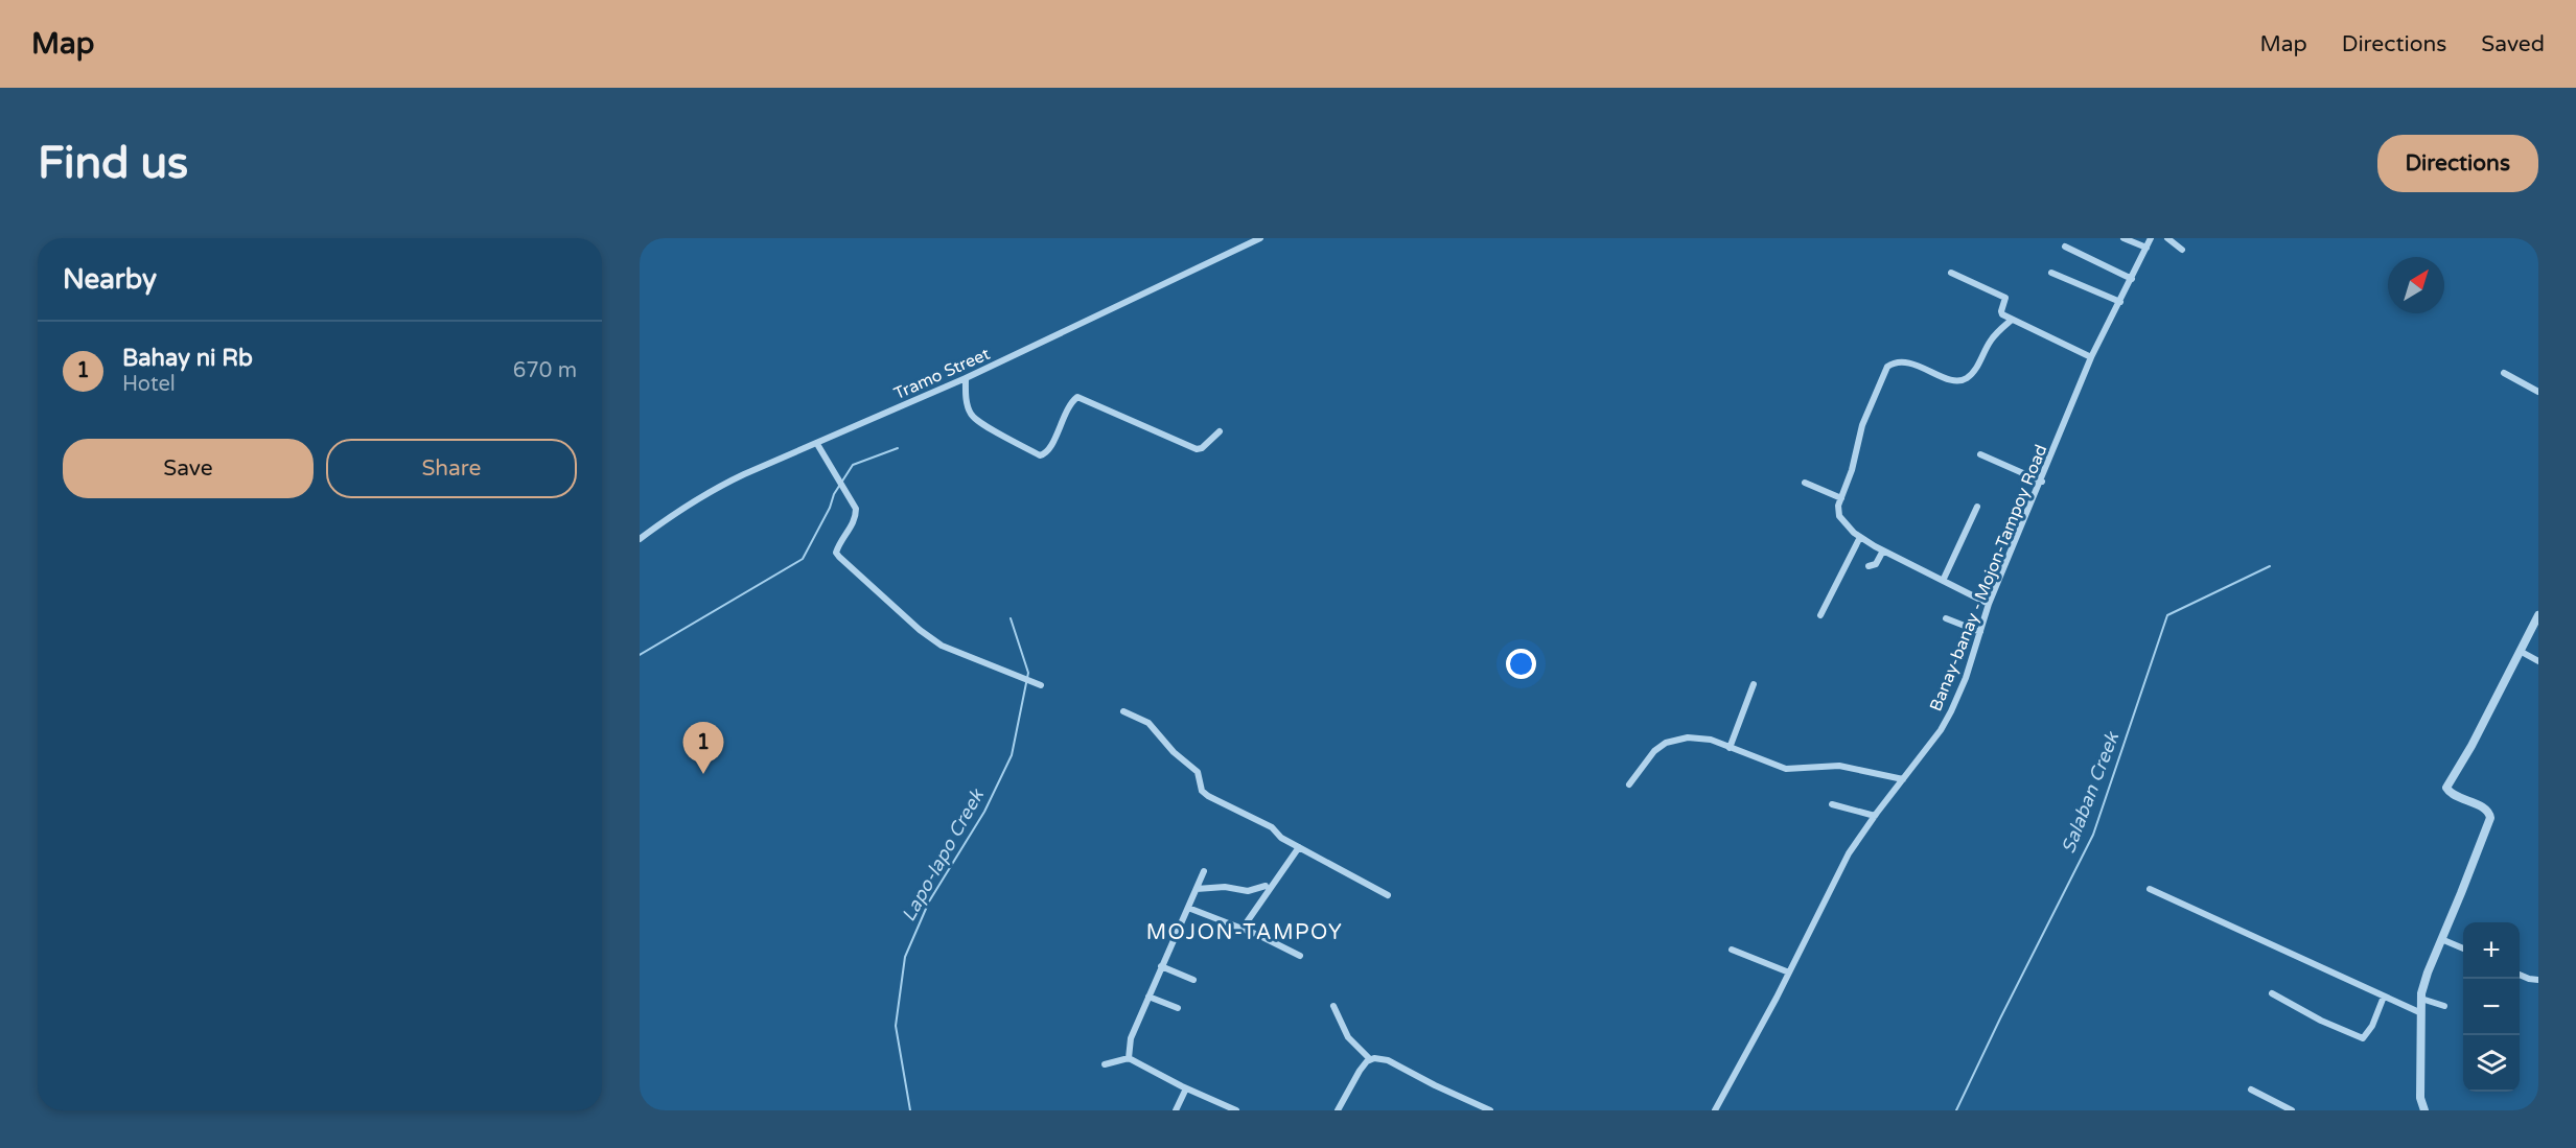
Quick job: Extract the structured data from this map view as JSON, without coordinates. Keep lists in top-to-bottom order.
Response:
{
  "streets": {
    "street": ["Tramo Street", "Banay-banay - Mojon-Tampoy Road"]
  },
  "districts": ["MOJON-TAMPOY"],
  "water": ["Salaban Creek", "Lapo-lapo Creek"],
  "north": "top right",
  "page": {
    "header": "Map",
    "nav": ["Map", "Directions", "Saved"],
    "buttons": [
      "Directions",
      ["Save", "Share"]
    ],
    "title": "Find us",
    "heading": "Nearby",
    "list": [
      {
        "mark": "1",
        "name": "Bahay ni Rb",
        "note": "Hotel",
        "value": "670 m"
      }
    ],
    "pins": "1",
    "map_buttons": ["+", "−"]
  }
}
